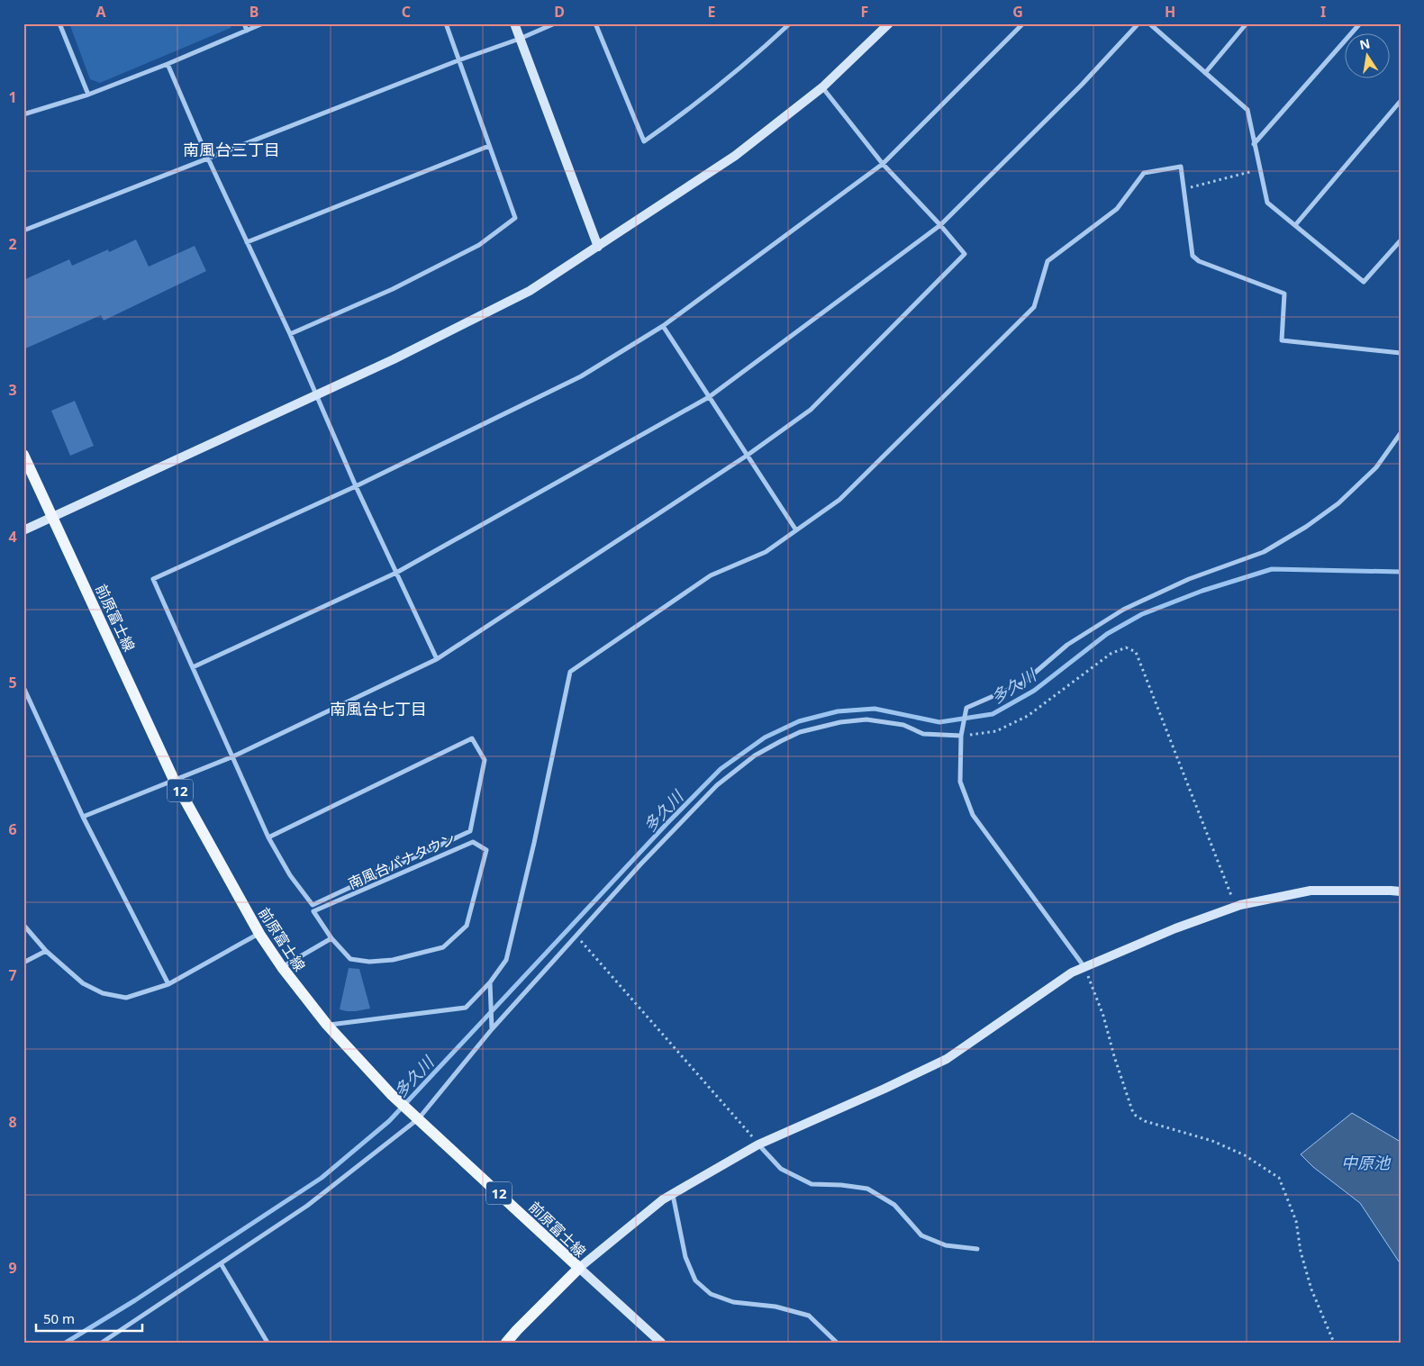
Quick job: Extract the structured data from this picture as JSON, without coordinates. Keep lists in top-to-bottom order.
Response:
{
  "streets": {
    "main road": ["前原富士線", "12"],
    "street": ["南風台パナタウン"]
  },
  "districts": ["南風台三丁目", "南風台七丁目"],
  "water": ["多久川", "中原池"],
  "scale_bar": "50 m",
  "north": "top",
  "grid": {
    "columns": [
      "A",
      "B",
      "C",
      "D",
      "E",
      "F",
      "G",
      "H",
      "I"
    ],
    "rows": [
      "1",
      "2",
      "3",
      "4",
      "5",
      "6",
      "7",
      "8",
      "9"
    ]
  }
}
